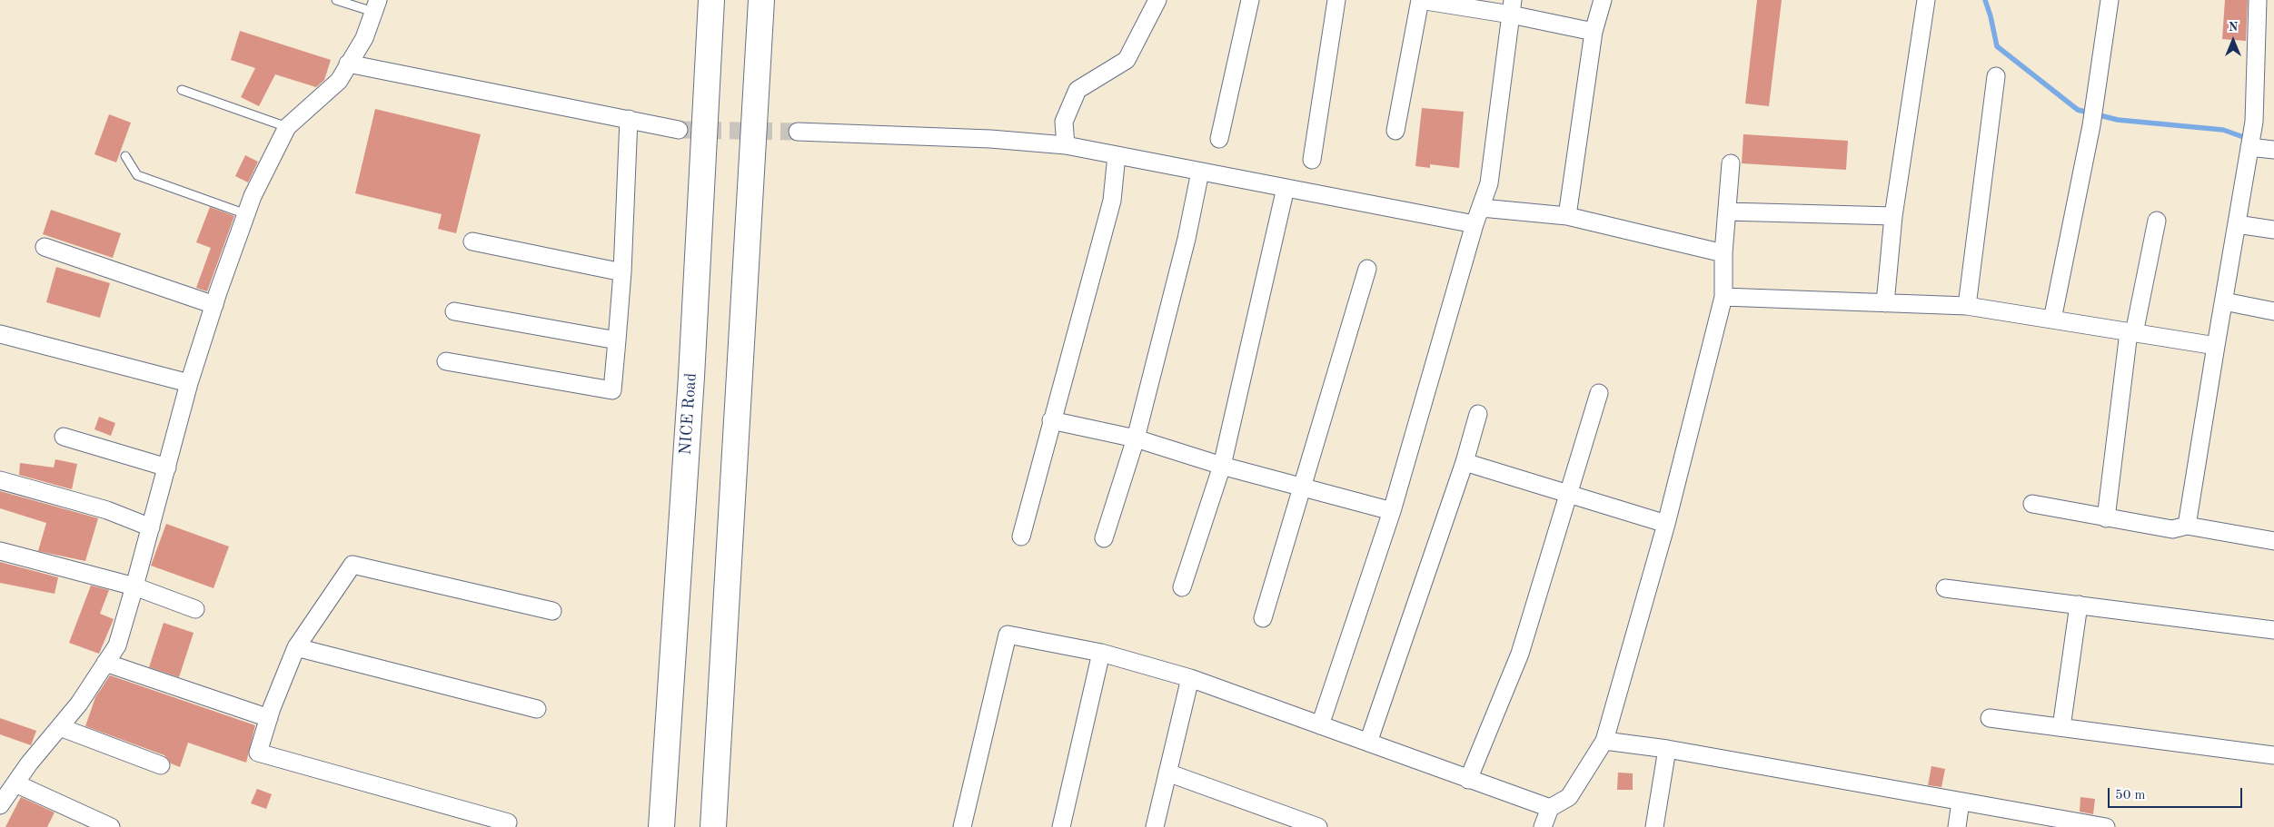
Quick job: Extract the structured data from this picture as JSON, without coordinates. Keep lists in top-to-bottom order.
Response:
{
  "streets": {
    "highway": ["NICE Road"]
  },
  "scale_bar": "50 m",
  "north": "top"
}
